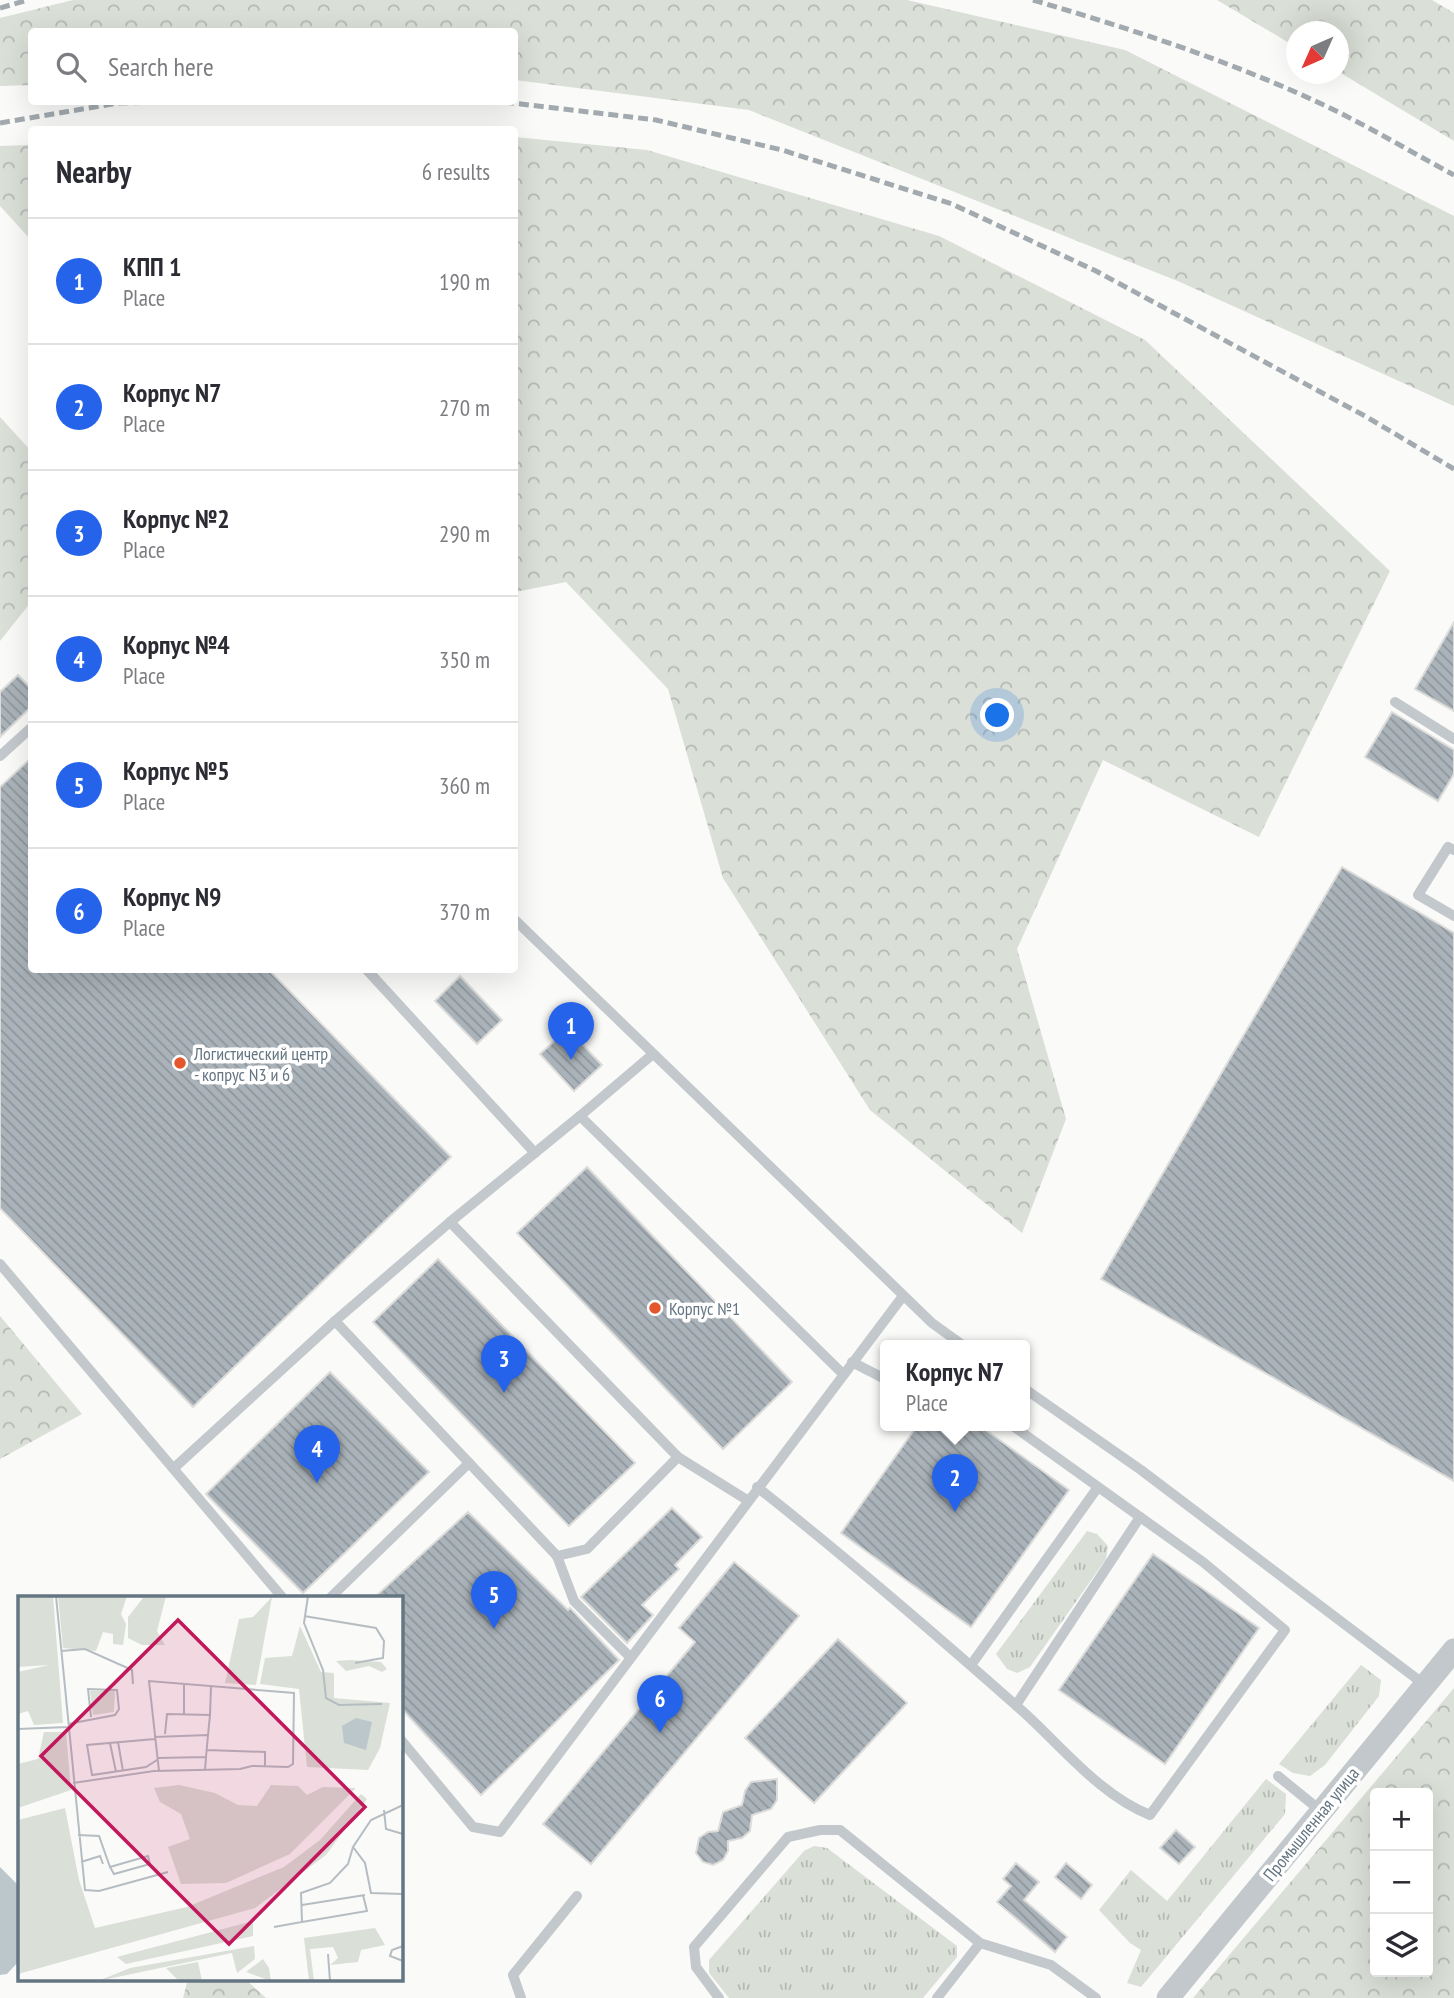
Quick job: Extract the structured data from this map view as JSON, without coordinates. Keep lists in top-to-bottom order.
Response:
{
  "streets": {
    "street": ["Промышленная улица"]
  },
  "places": ["Логистический центр - копрус N3 и 6", "Корпус №1"],
  "north": "bottom left",
  "page": {
    "search": "Search here",
    "heading": ["Nearby", "6 results"],
    "list": [
      {
        "mark": "1",
        "name": "КПП 1",
        "note": "Place",
        "value": "190 m"
      },
      {
        "mark": "2",
        "name": "Корпус N7",
        "note": "Place",
        "value": "270 m"
      },
      {
        "mark": "3",
        "name": "Корпус №2",
        "note": "Place",
        "value": "290 m"
      },
      {
        "mark": "4",
        "name": "Корпус №4",
        "note": "Place",
        "value": "350 m"
      },
      {
        "mark": "5",
        "name": "Корпус №5",
        "note": "Place",
        "value": "360 m"
      },
      {
        "mark": "6",
        "name": "Корпус N9",
        "note": "Place",
        "value": "370 m"
      }
    ],
    "pins": [
      "1",
      "3",
      "4",
      "2",
      "5",
      "6"
    ],
    "popup": ["Корпус N7", "Place"],
    "map_buttons": ["+", "−"]
  }
}
